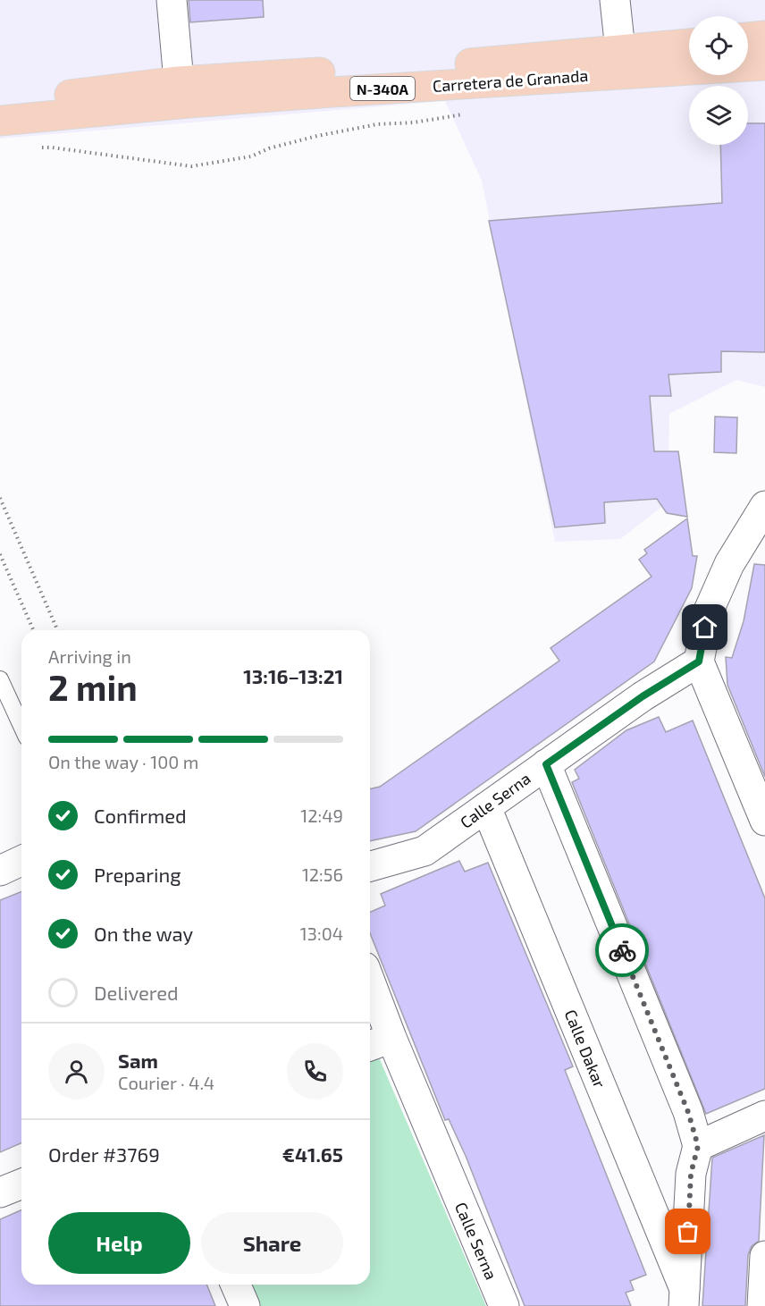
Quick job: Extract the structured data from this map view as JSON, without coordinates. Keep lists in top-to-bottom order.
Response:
{
  "streets": {
    "highway": ["Carretera de Granada", "N-340A"],
    "street": ["Calle Serna", "Calle Dakar"]
  },
  "crossings": [
    ["Calle Serna", "Calle Dakar"]
  ],
  "page": {
    "heading": ["2 min", "Arriving in", "13:16–13:21"],
    "panel": [
      "Sam",
      "Courier · 4.4",
      "Order #3769",
      "€41.65"
    ],
    "bar": "On the way · 100 m",
    "list": [
      ["Confirmed", "12:49"],
      ["Preparing", "12:56"],
      ["On the way", "13:04"],
      "Delivered"
    ],
    "buttons": ["Help", "Share"]
  }
}
